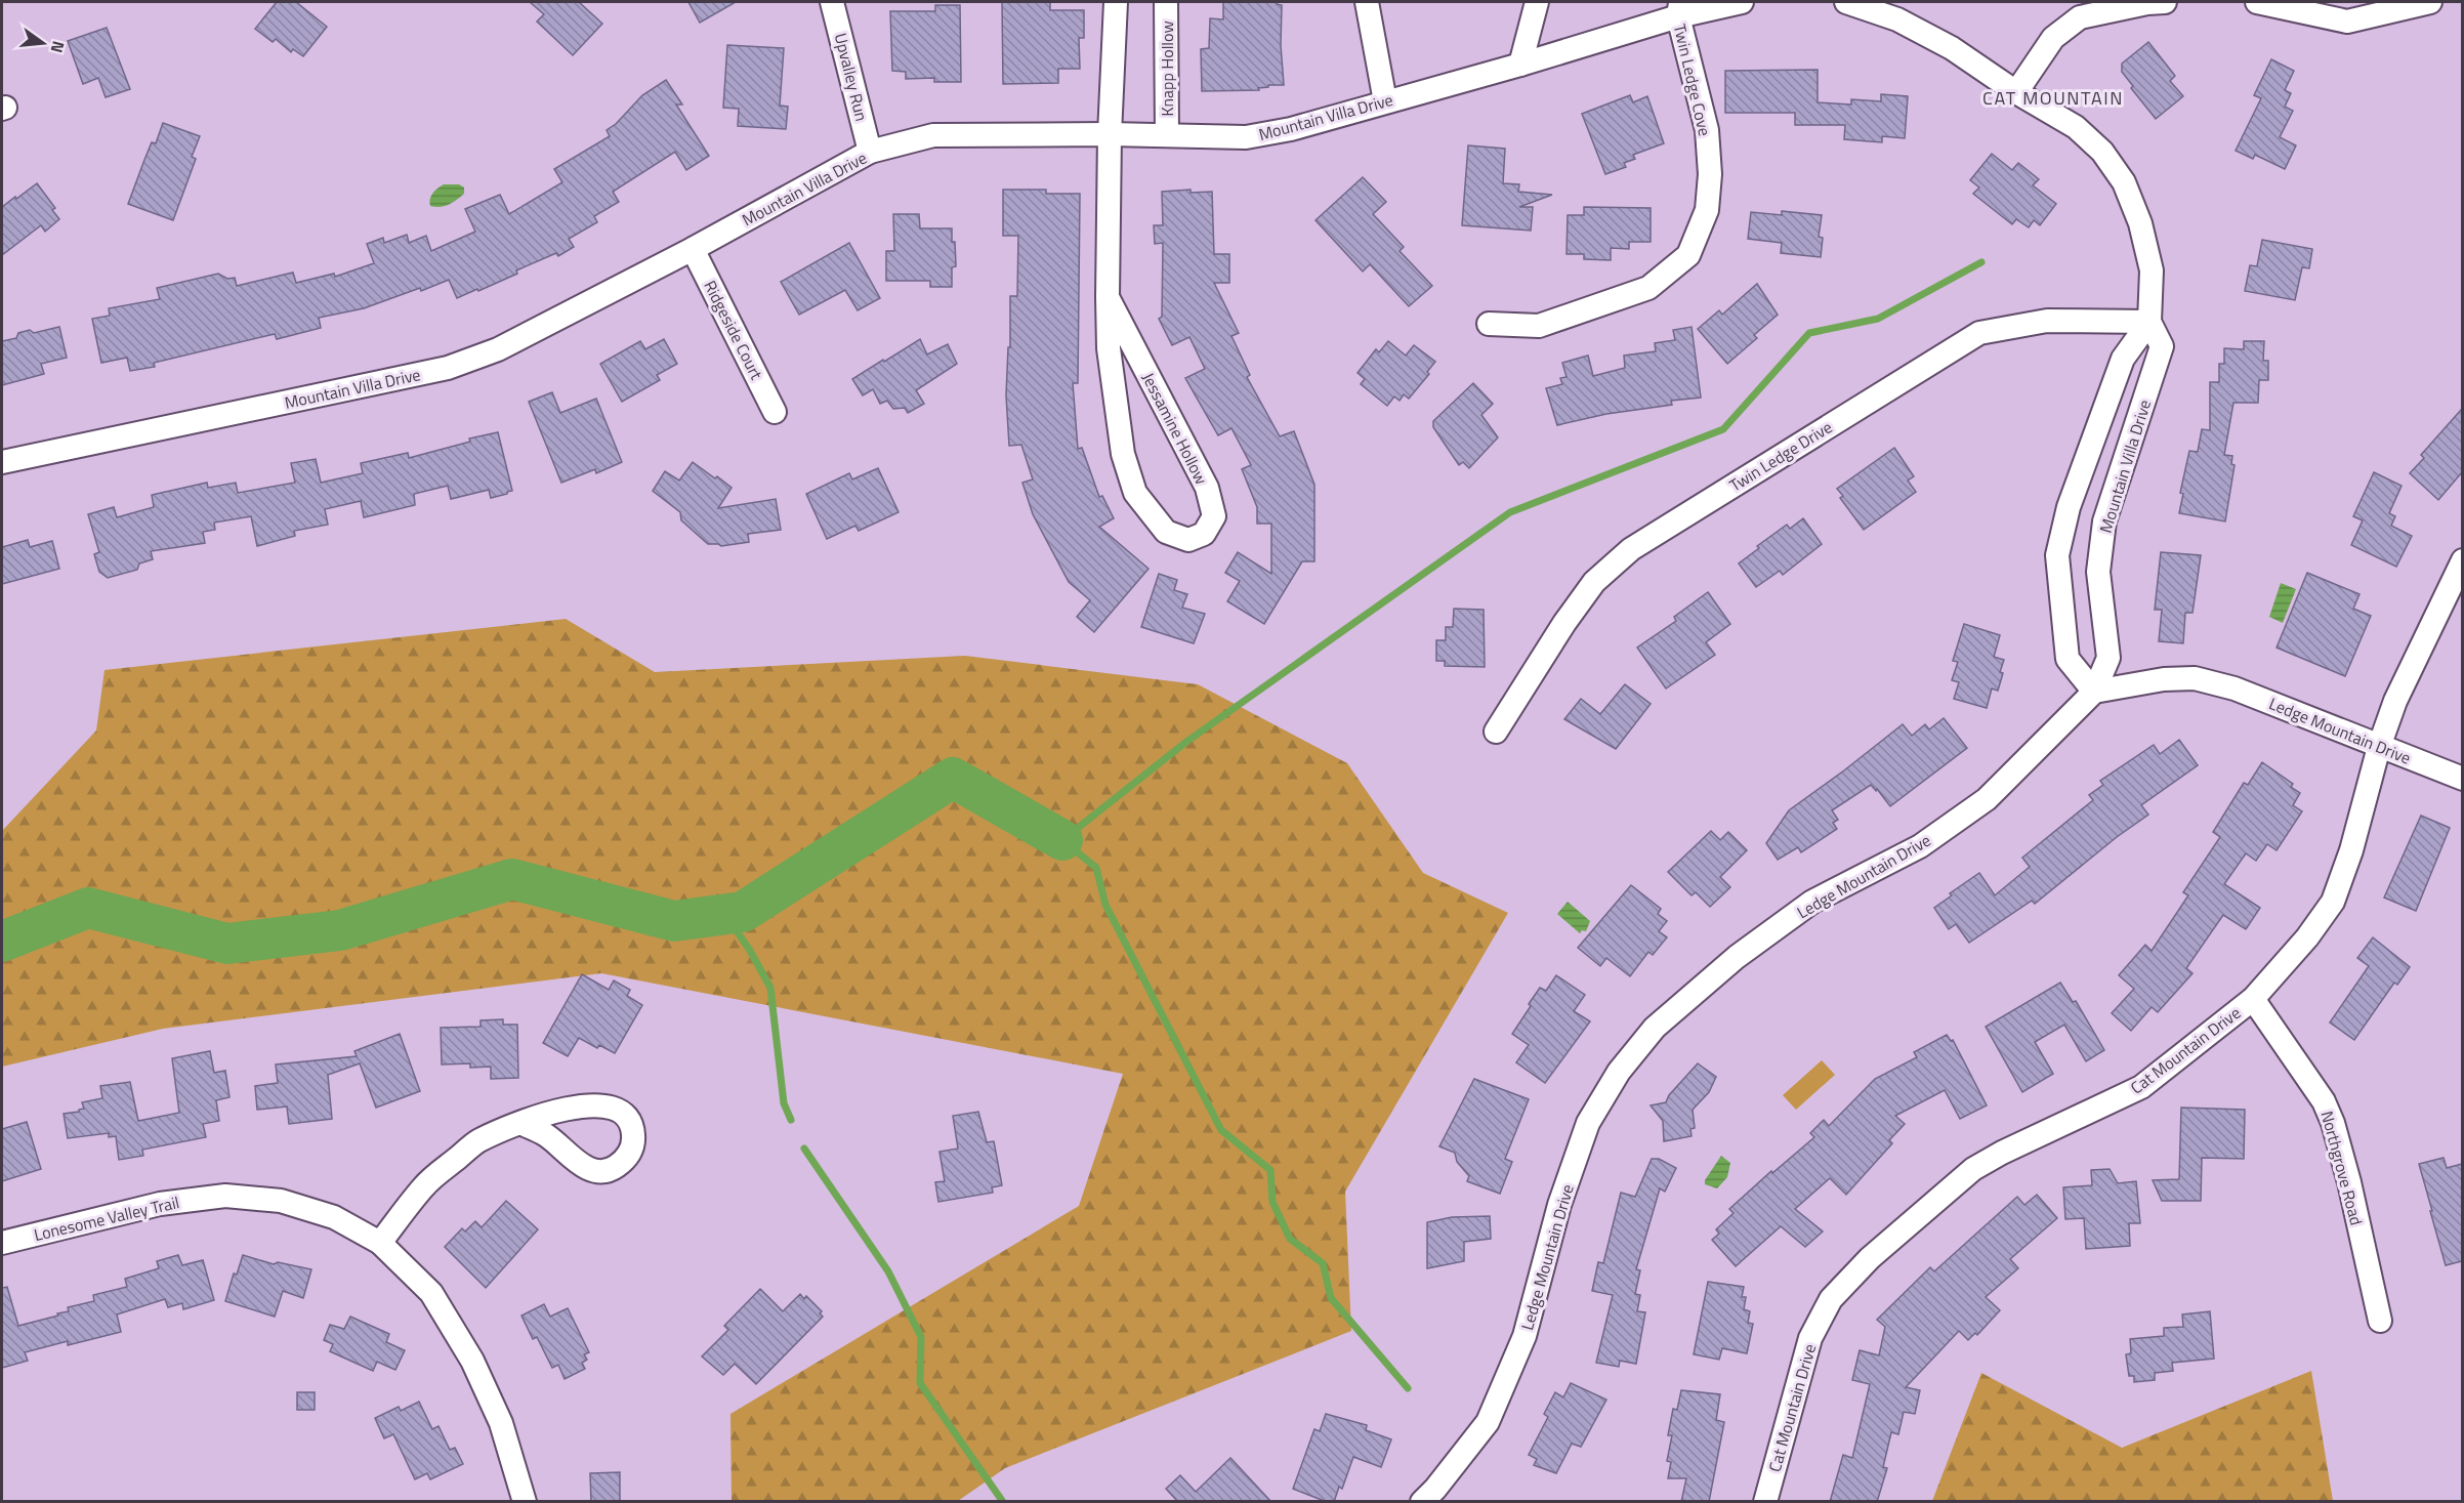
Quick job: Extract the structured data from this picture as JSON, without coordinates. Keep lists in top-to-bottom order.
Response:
{
  "streets": {
    "street": [
      "Knapp Hollow",
      "Upvalley Run",
      "Twin Ledge Cove",
      "Mountain Villa Drive",
      "Ridgeside Court",
      "Jessamine Hollow",
      "Twin Ledge Drive",
      "Ledge Mountain Drive",
      "Cat Mountain Drive",
      "Northgrove Road",
      "Lonesome Valley Trail"
    ]
  },
  "crossings": [
    ["Knapp Hollow", "Mountain Villa Drive"],
    ["Upvalley Run", "Mountain Villa Drive"],
    ["Twin Ledge Cove", "Mountain Villa Drive"],
    ["Mountain Villa Drive", "Ridgeside Court"],
    ["Mountain Villa Drive", "Jessamine Hollow"],
    ["Mountain Villa Drive", "Twin Ledge Drive"],
    ["Mountain Villa Drive", "Ledge Mountain Drive"],
    ["Ledge Mountain Drive", "Cat Mountain Drive"],
    ["Cat Mountain Drive", "Northgrove Road"]
  ],
  "districts": ["CAT MOUNTAIN"],
  "north": "right"
}
